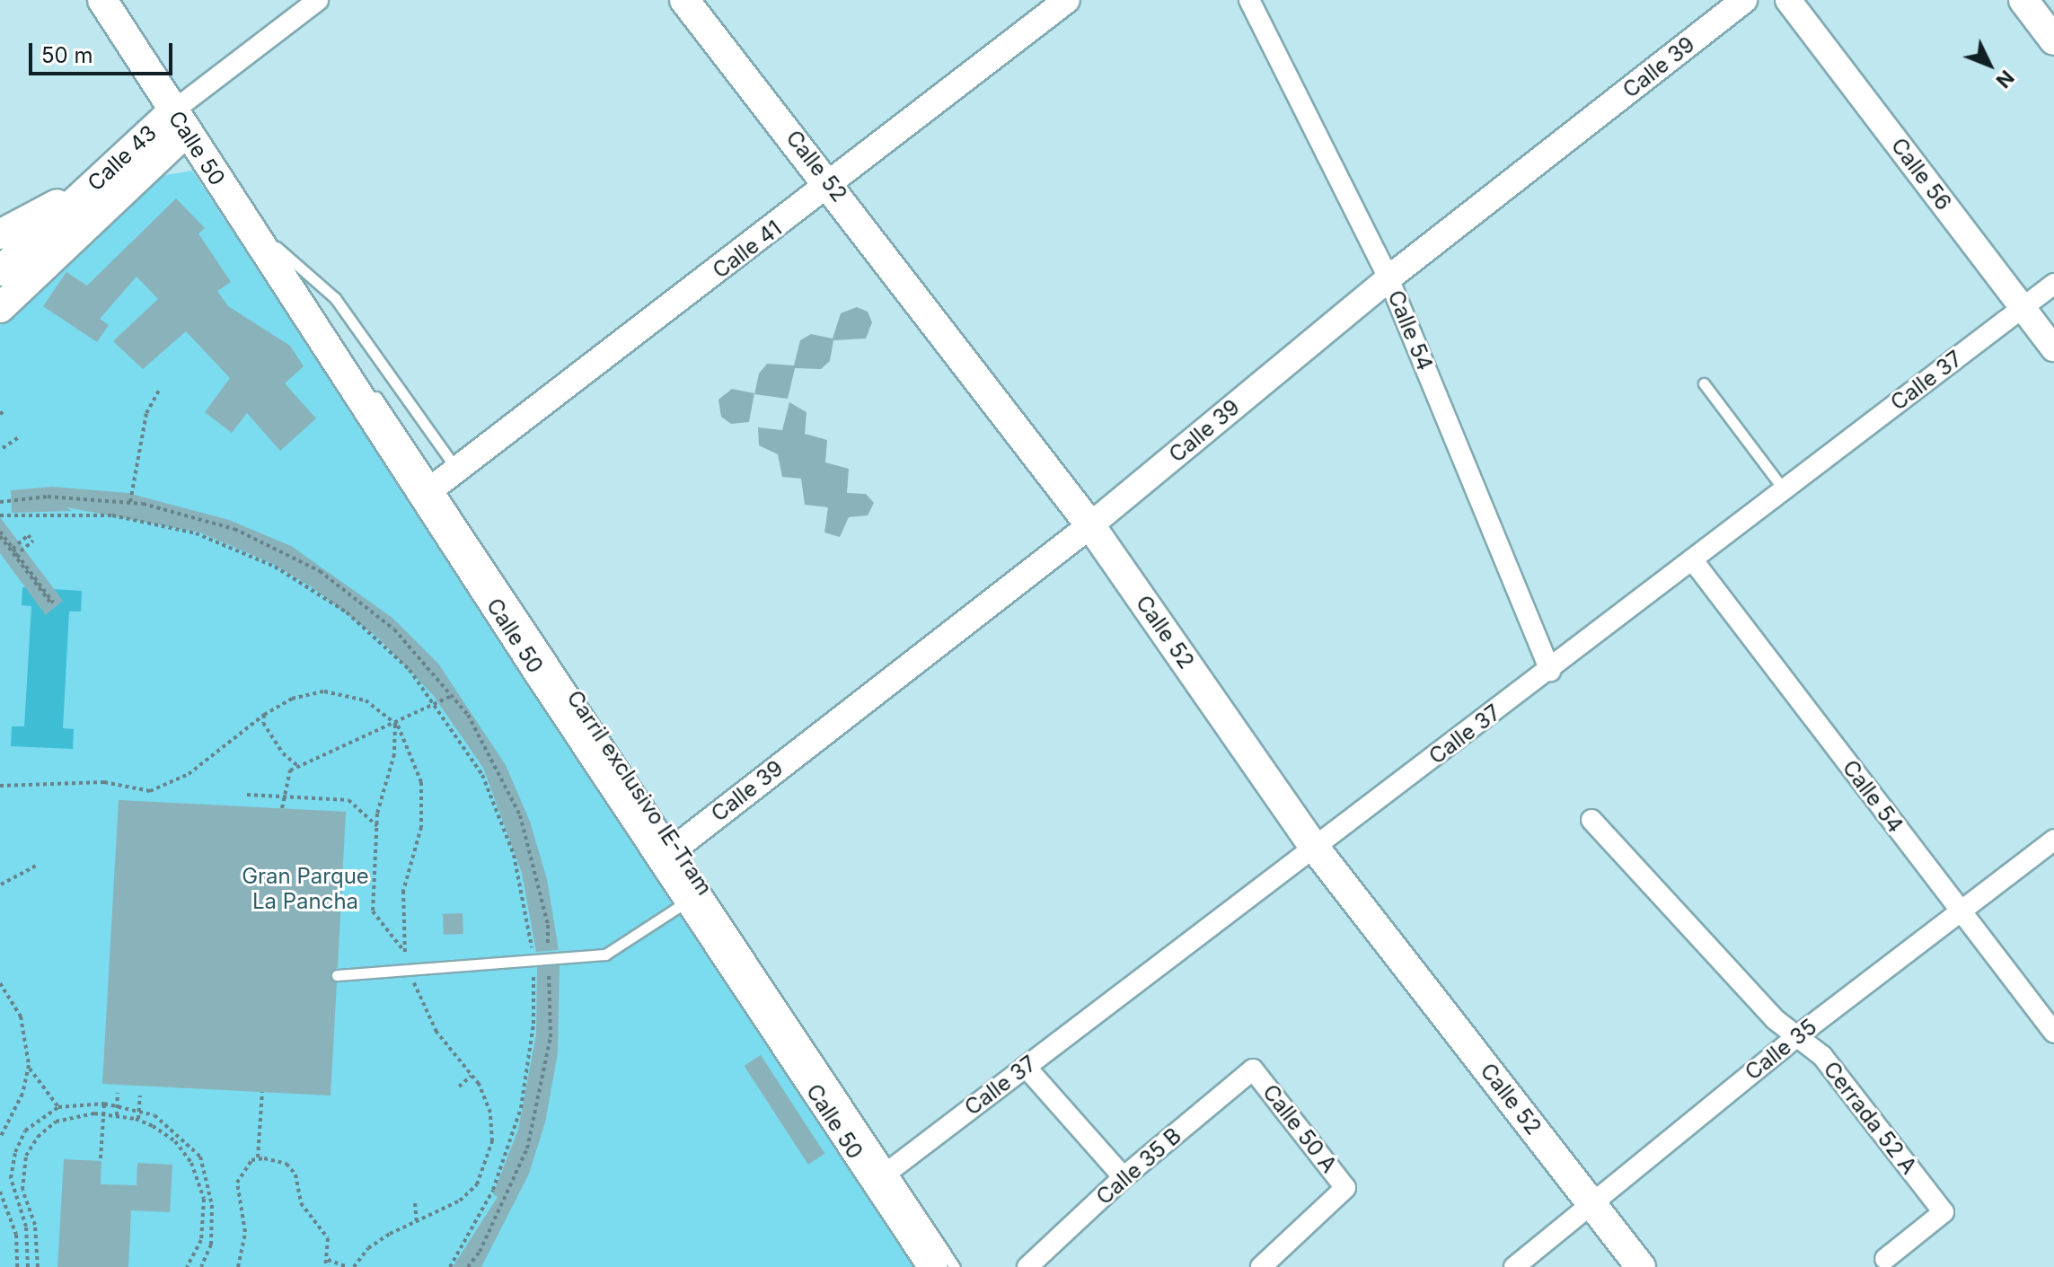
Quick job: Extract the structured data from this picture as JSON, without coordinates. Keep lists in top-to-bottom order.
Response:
{
  "streets": {
    "main road": ["Calle 50", "Calle 43", "Calle 52"],
    "street": [
      "Calle 39",
      "Calle 56",
      "Calle 41",
      "Calle 54",
      "Calle 37",
      "Calle 35",
      "Cerrada 52 A",
      "Calle 50 A",
      "Calle 35 B"
    ],
    "lane": ["Carril exclusivo IE-Tram"]
  },
  "crossings": [
    ["Calle 39", "Calle 50"],
    ["Calle 39", "Calle 52"],
    ["Calle 39", "Calle 54"],
    ["Calle 39", "Carril exclusivo IE-Tram"],
    ["Calle 50", "Calle 43"],
    ["Calle 50", "Calle 41"],
    ["Calle 50", "Calle 37"],
    ["Calle 50", "Carril exclusivo IE-Tram"],
    ["Calle 52", "Calle 41"],
    ["Calle 52", "Calle 37"],
    ["Calle 52", "Calle 35"],
    ["Calle 56", "Calle 37"],
    ["Calle 54", "Calle 37"],
    ["Calle 54", "Calle 35"],
    ["Calle 37", "Carril exclusivo IE-Tram"],
    ["Calle 35", "Cerrada 52 A"],
    ["Calle 50 A", "Calle 35 B"]
  ],
  "parks": ["Gran Parque La Pancha"],
  "scale_bar": "50 m",
  "north": "bottom right"
}
